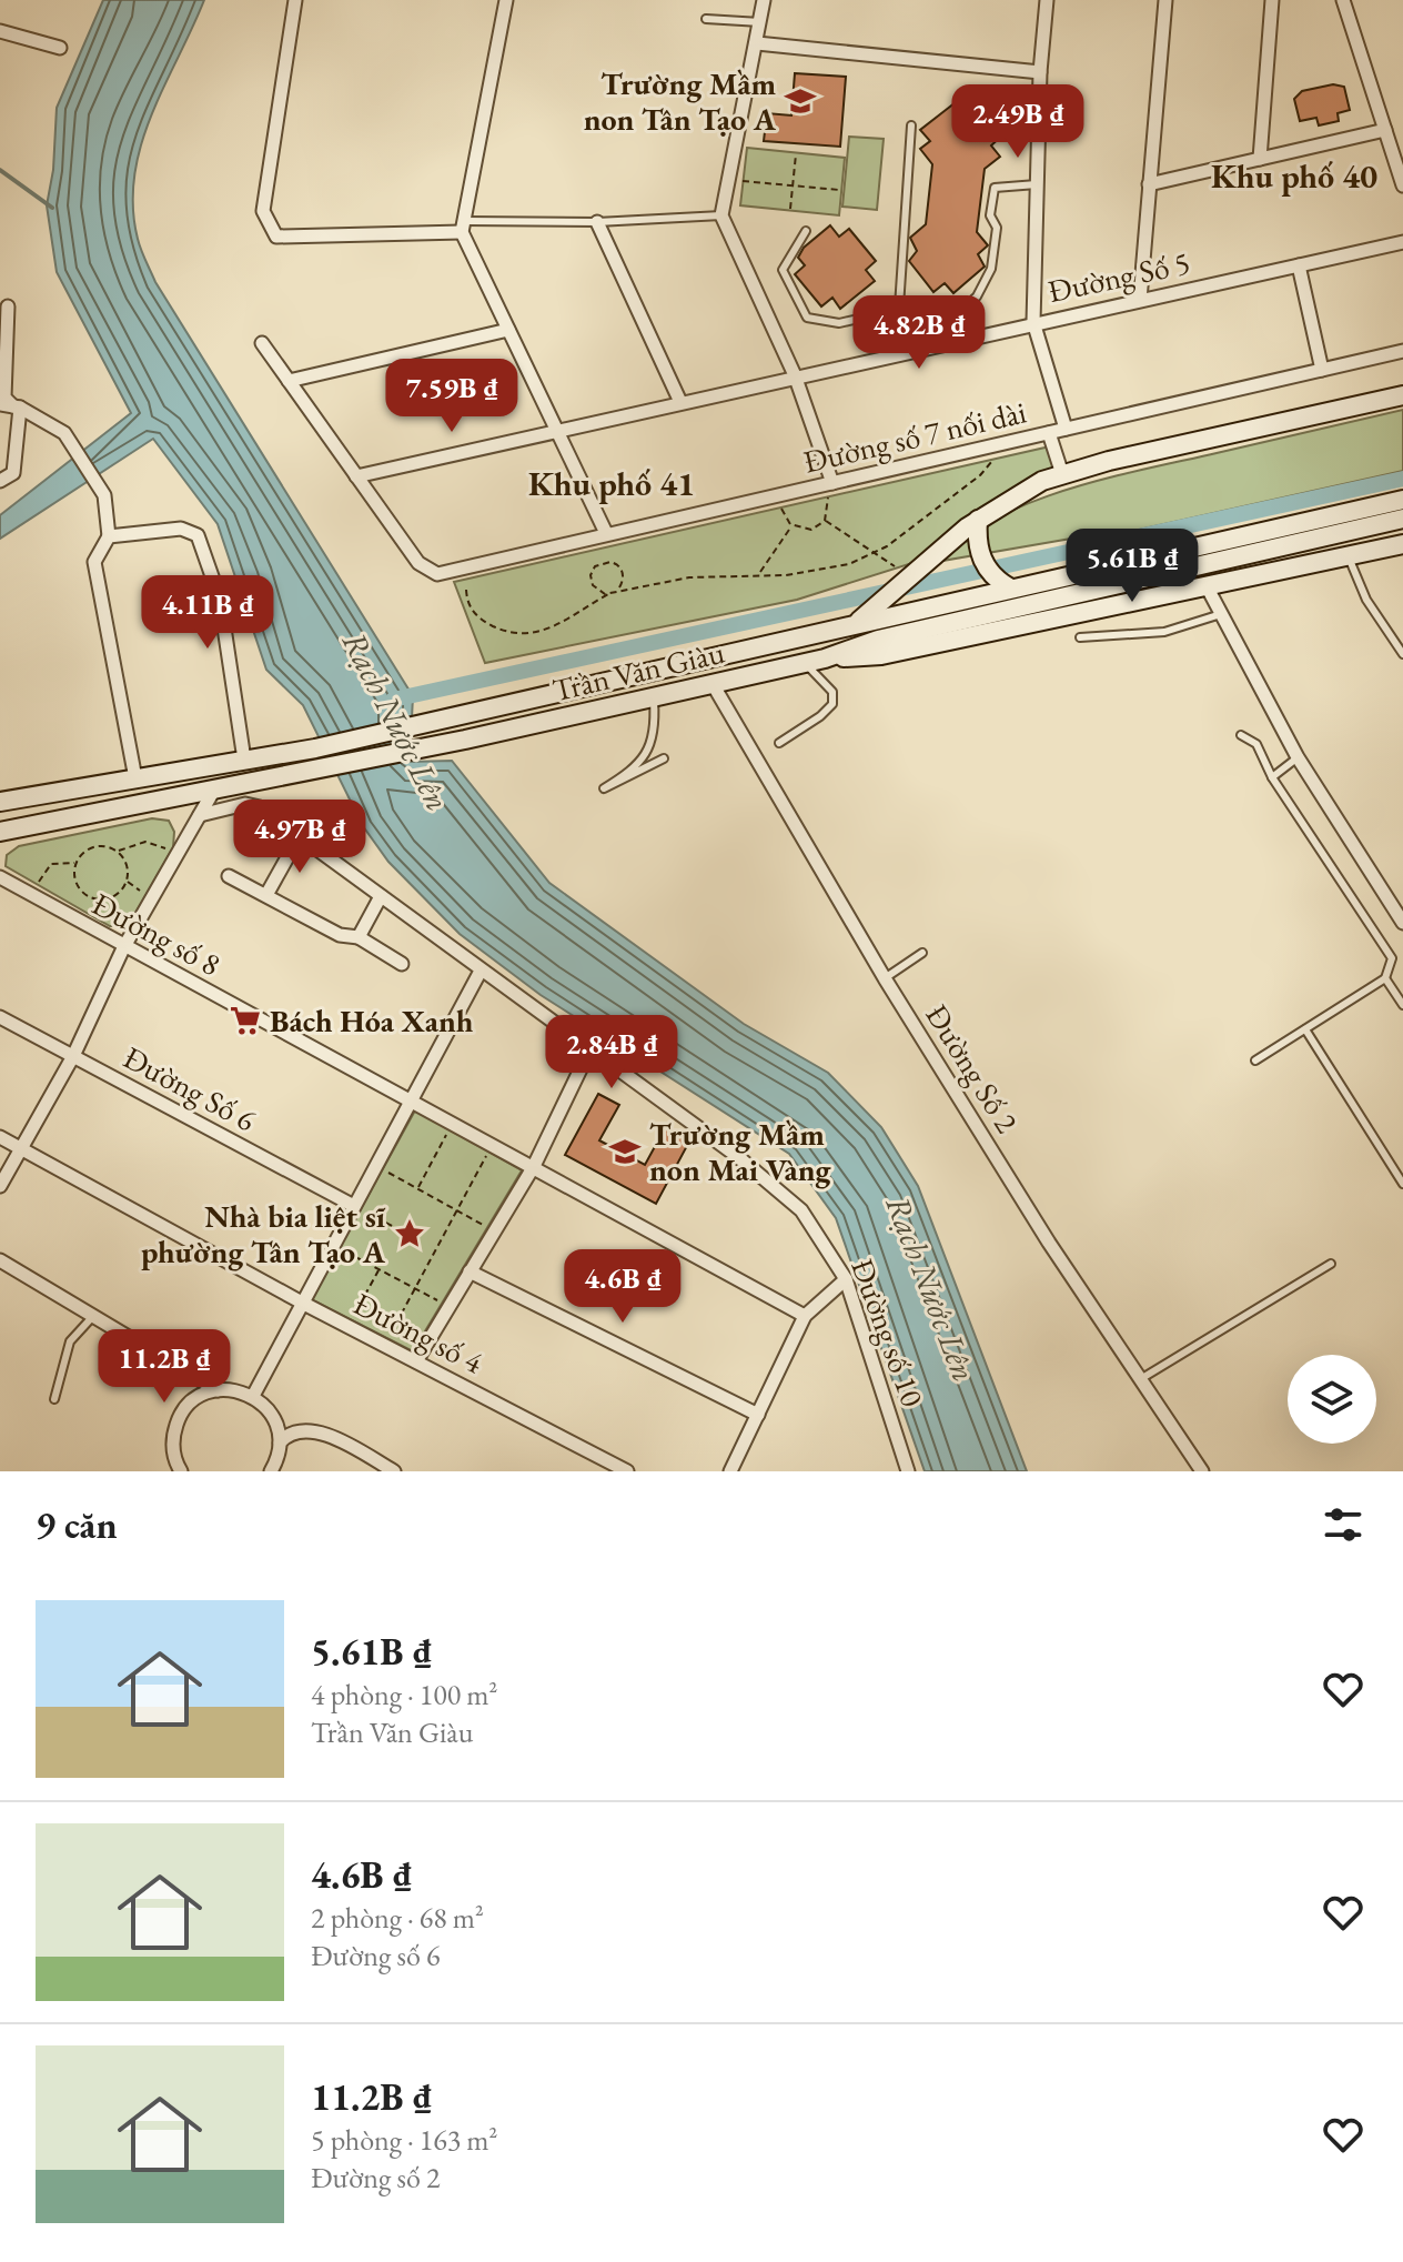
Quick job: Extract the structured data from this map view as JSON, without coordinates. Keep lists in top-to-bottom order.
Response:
{
  "streets": {
    "main road": ["Trần Văn Giàu"],
    "street": [
      "Đường Số 5",
      "Đường số 7 nối dài",
      "Đường số 8",
      "Đường Số 2",
      "Đường Số 6",
      "Đường số 4",
      "Đường số 10"
    ]
  },
  "crossings": [
    ["Đường Số 5", "Đường số 7 nối dài"],
    ["Trần Văn Giàu", "Đường Số 2"]
  ],
  "districts": ["Khu phố 40", "Khu phố 41"],
  "water": ["Rạch Nước Lên"],
  "places": {
    "school or university": ["Trường Mầm non Tân Tạo A", "Trường Mầm non Mai Vàng"],
    "supermarket": ["Bách Hóa Xanh"],
    "place": ["Nhà bia liệt sĩ phường Tân Tạo A"]
  },
  "page": {
    "price": [
      "2.49B ₫",
      "4.82B ₫",
      "7.59B ₫",
      "5.61B ₫",
      "4.11B ₫",
      "4.97B ₫",
      "2.84B ₫",
      "4.6B ₫",
      "11.2B ₫"
    ],
    "heading": "9 căn",
    "list": [
      {
        "name": "5.61B ₫",
        "note": "4 phòng · 100 m² · Trần Văn Giàu"
      },
      {
        "name": "4.6B ₫",
        "note": "2 phòng · 68 m² · Đường số 6"
      },
      {
        "name": "11.2B ₫",
        "note": "5 phòng · 163 m² · Đường số 2"
      }
    ]
  }
}
